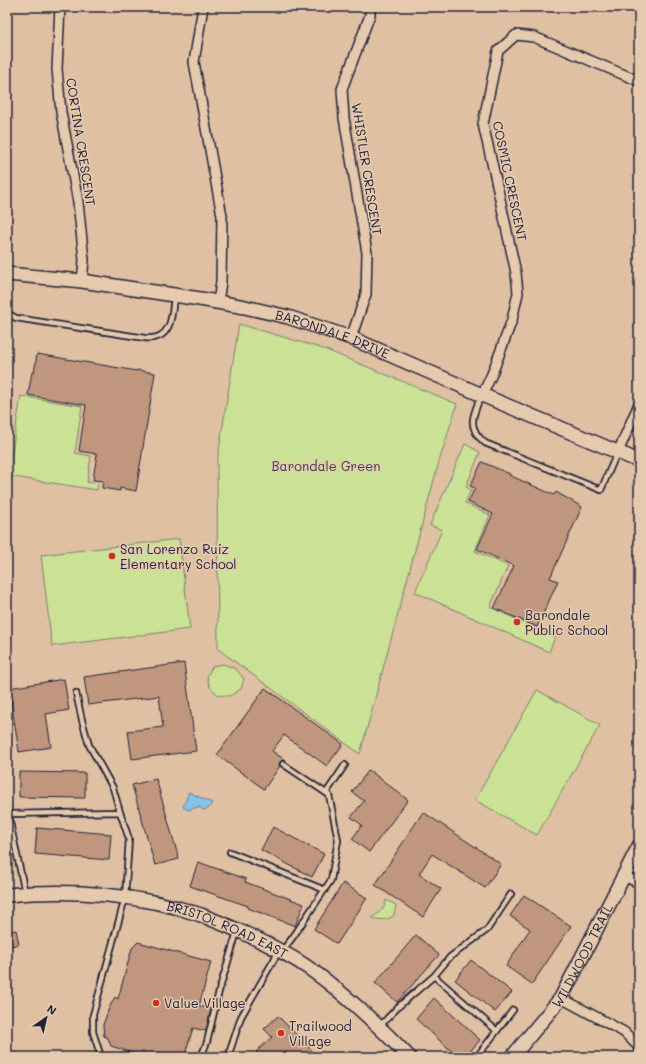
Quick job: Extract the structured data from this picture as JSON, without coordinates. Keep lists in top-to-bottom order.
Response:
{
  "streets": {
    "street": [
      "CORTINA CRESCENT",
      "WHISTLER CRESCENT",
      "COSMIC CRESCENT",
      "BARONDALE DRIVE",
      "BRISTOL ROAD EAST",
      "WILDWOOD TRAIL"
    ]
  },
  "crossings": [
    ["CORTINA CRESCENT", "BARONDALE DRIVE"],
    ["WHISTLER CRESCENT", "BARONDALE DRIVE"],
    ["COSMIC CRESCENT", "BARONDALE DRIVE"]
  ],
  "parks": ["Barondale Green"],
  "places": [
    "San Lorenzo Ruiz Elementary School",
    "Barondale Public School",
    "Value Village",
    "Trailwood Village"
  ],
  "north": "top right"
}
